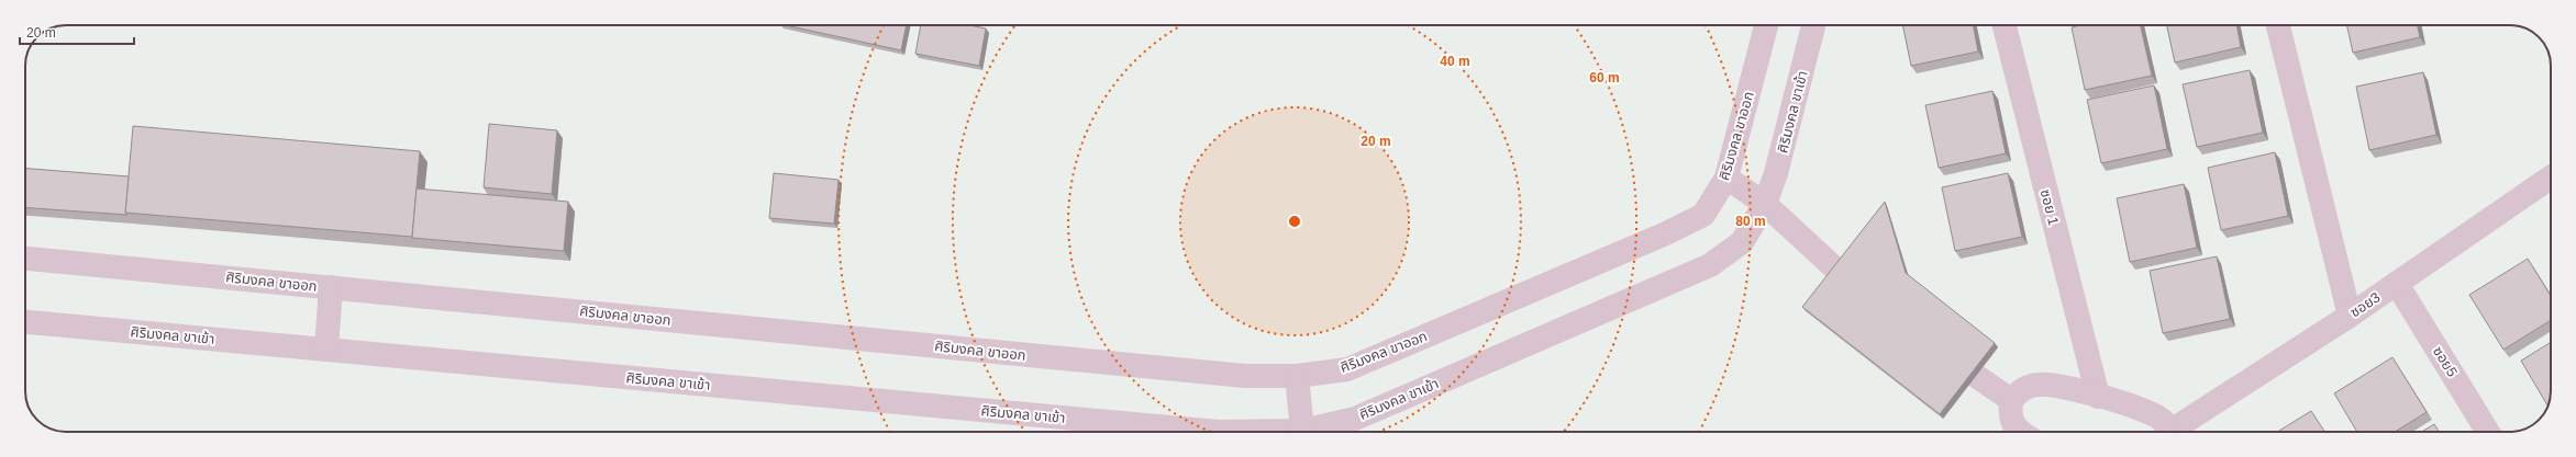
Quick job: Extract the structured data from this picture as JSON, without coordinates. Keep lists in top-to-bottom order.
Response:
{
  "streets": {
    "street": [
      "ศิริมงคล ขาเข้า",
      "ศิริมงคล ขาออก",
      "ซอย 1",
      "ซอย3",
      "ซอย5"
    ]
  },
  "crossings": [
    ["ซอย3", "ซอย5"]
  ],
  "scale_bar": "20 m",
  "rings": [
    "40 m",
    "60 m",
    "20 m",
    "80 m"
  ]
}
